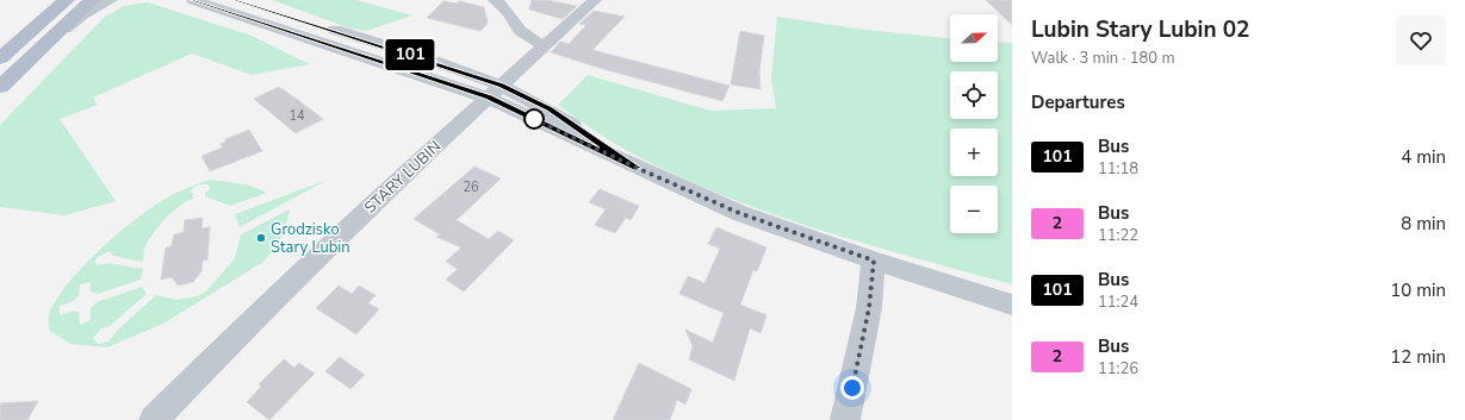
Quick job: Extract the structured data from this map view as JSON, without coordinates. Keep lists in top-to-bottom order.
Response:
{
  "streets": {
    "street": ["STARY LUBIN"]
  },
  "places": ["Grodzisko Stary Lubin"],
  "lines": ["bus line 101"],
  "house_numbers": ["14", "26"],
  "north": "right",
  "page": {
    "on_map": "101",
    "heading": [
      ["Lubin Stary Lubin 02", "Walk · 3 min · 180 m"],
      "Departures"
    ],
    "map_buttons": ["+", "−"],
    "list": [
      {
        "mark": "101",
        "name": "Bus",
        "note": "11:18",
        "value": "4 min"
      },
      {
        "mark": "2",
        "name": "Bus",
        "note": "11:22",
        "value": "8 min"
      },
      {
        "mark": "101",
        "name": "Bus",
        "note": "11:24",
        "value": "10 min"
      },
      {
        "mark": "2",
        "name": "Bus",
        "note": "11:26",
        "value": "12 min"
      }
    ]
  }
}
